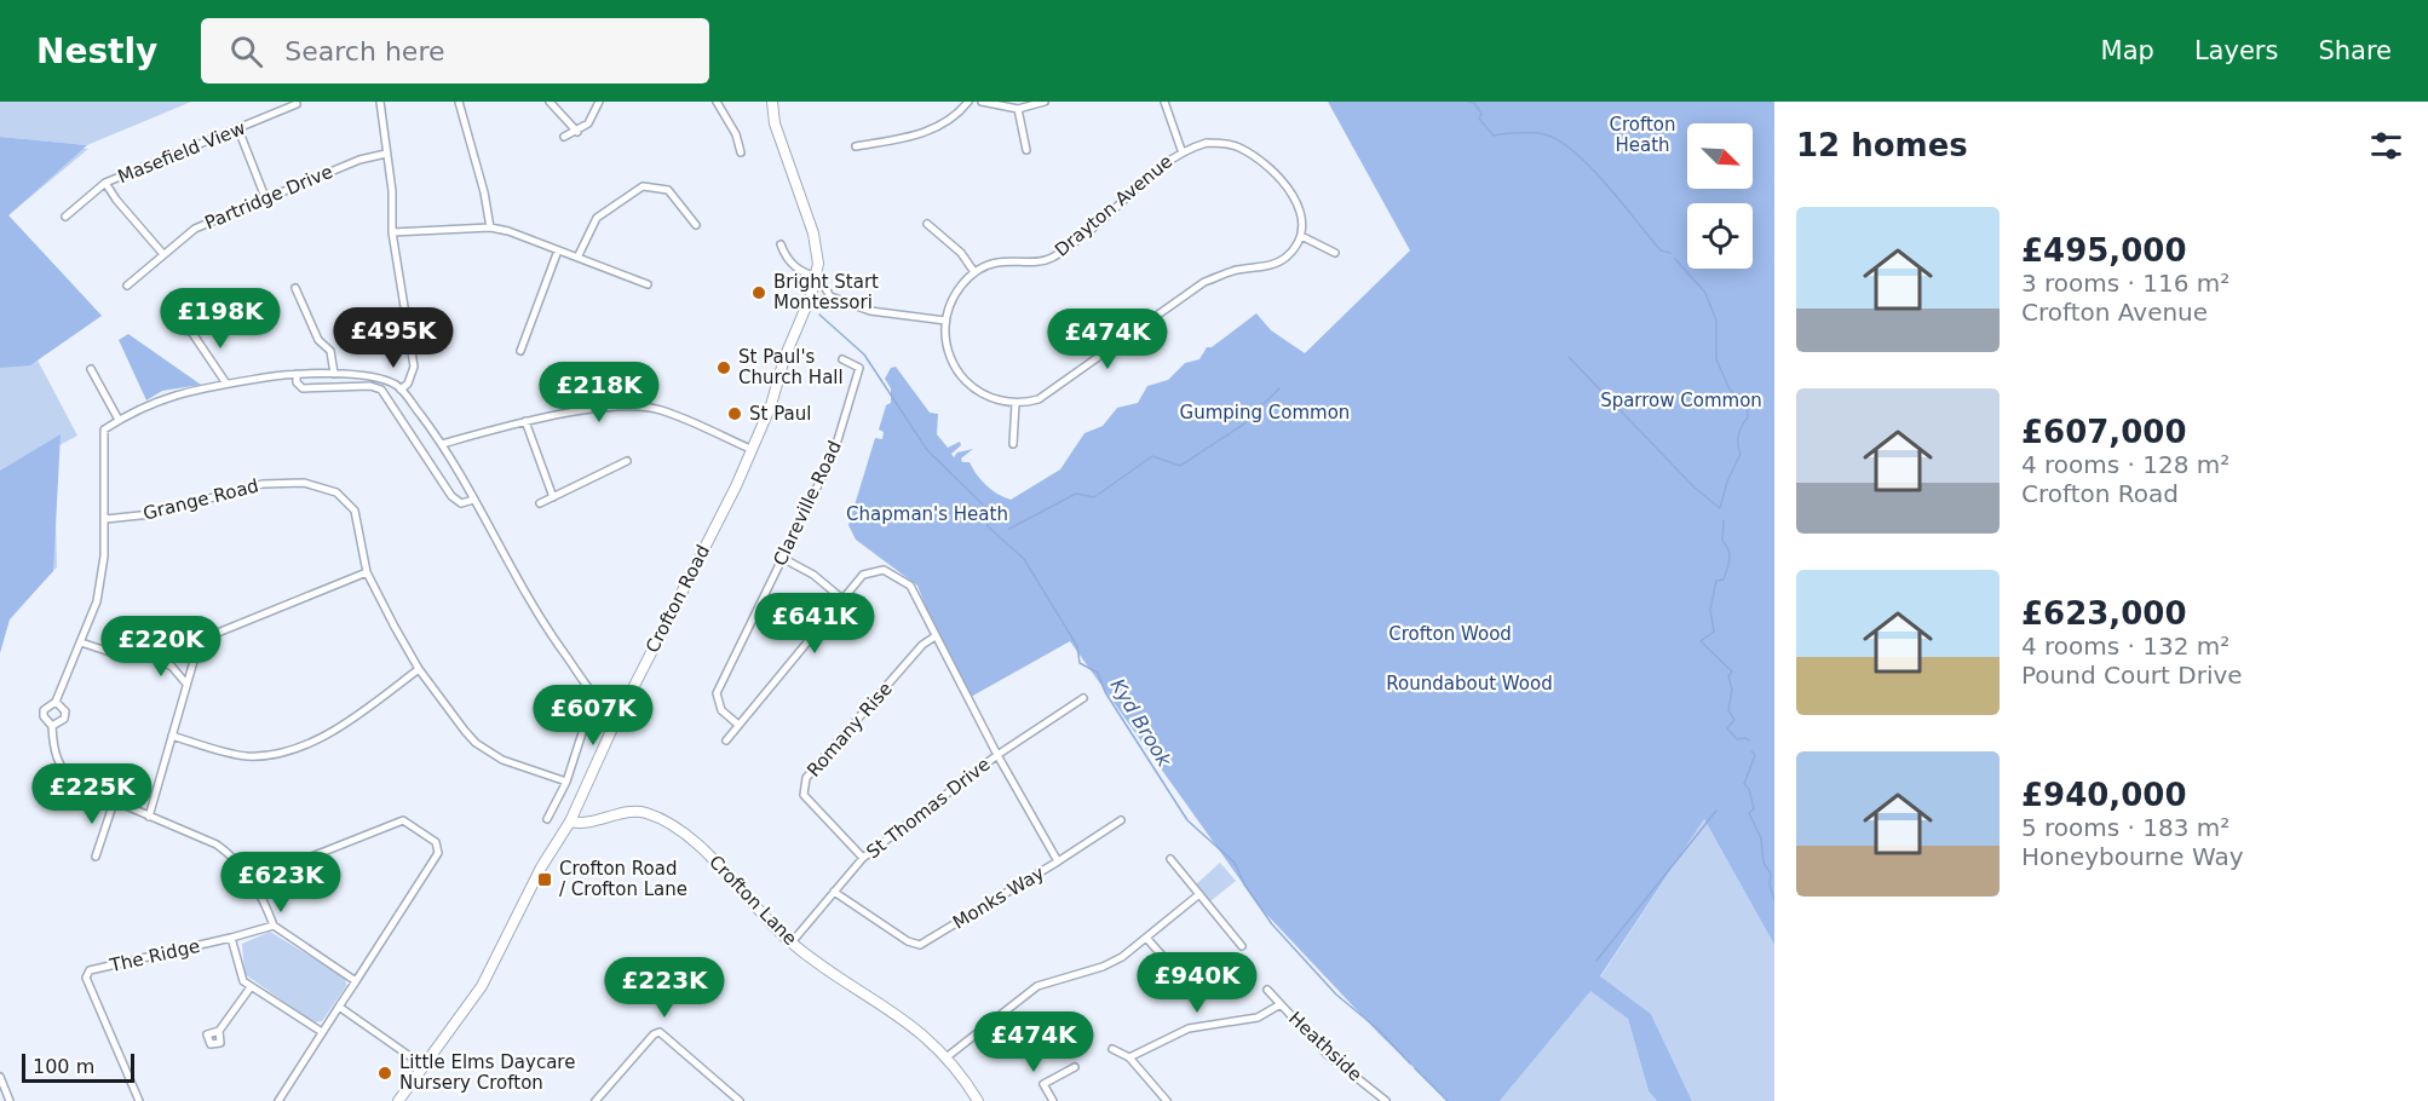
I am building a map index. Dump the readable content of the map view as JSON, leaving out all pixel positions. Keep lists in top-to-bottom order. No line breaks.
{"streets":{"main road":["Crofton Road"],"street":["Masefield View","Partridge Drive","Drayton Avenue","Grange Road","Clareville Road","Romany Rise","St Thomas Drive","Monks Way","Crofton Lane","The Ridge","Heathside"]},"crossings":[["Crofton Road","Crofton Lane"],["Romany Rise","St Thomas Drive"],["St Thomas Drive","Monks Way"],["St Thomas Drive","Crofton Lane"]],"water":["Kyd Brook"],"parks":["Crofton Heath","Sparrow Common","Gumping Common","Chapman's Heath","Crofton Wood","Roundabout Wood"],"places":{"other":["Bright Start Montessori","St Paul's Church Hall","St Paul","Little Elms Daycare Nursery Crofton"],"transit":["Crofton Road / Crofton Lane"]},"scale_bar":"100 m","north":"bottom right","page":{"header":"Nestly","search":"Search here","nav":["Map","Layers","Share"],"heading":"12 homes","list":[{"name":"£495,000","note":"3 rooms · 116 m² · Crofton Avenue"},{"name":"£607,000","note":"4 rooms · 128 m² · Crofton Road"},{"name":"£623,000","note":"4 rooms · 132 m² · Pound Court Drive"},{"name":"£940,000","note":"5 rooms · 183 m² · Honeybourne Way"}],"price":["£198K","£495K","£474K","£218K","£641K","£220K","£607K","£225K","£623K","£940K","£223K","£474K"],"scale":"100 m"}}
